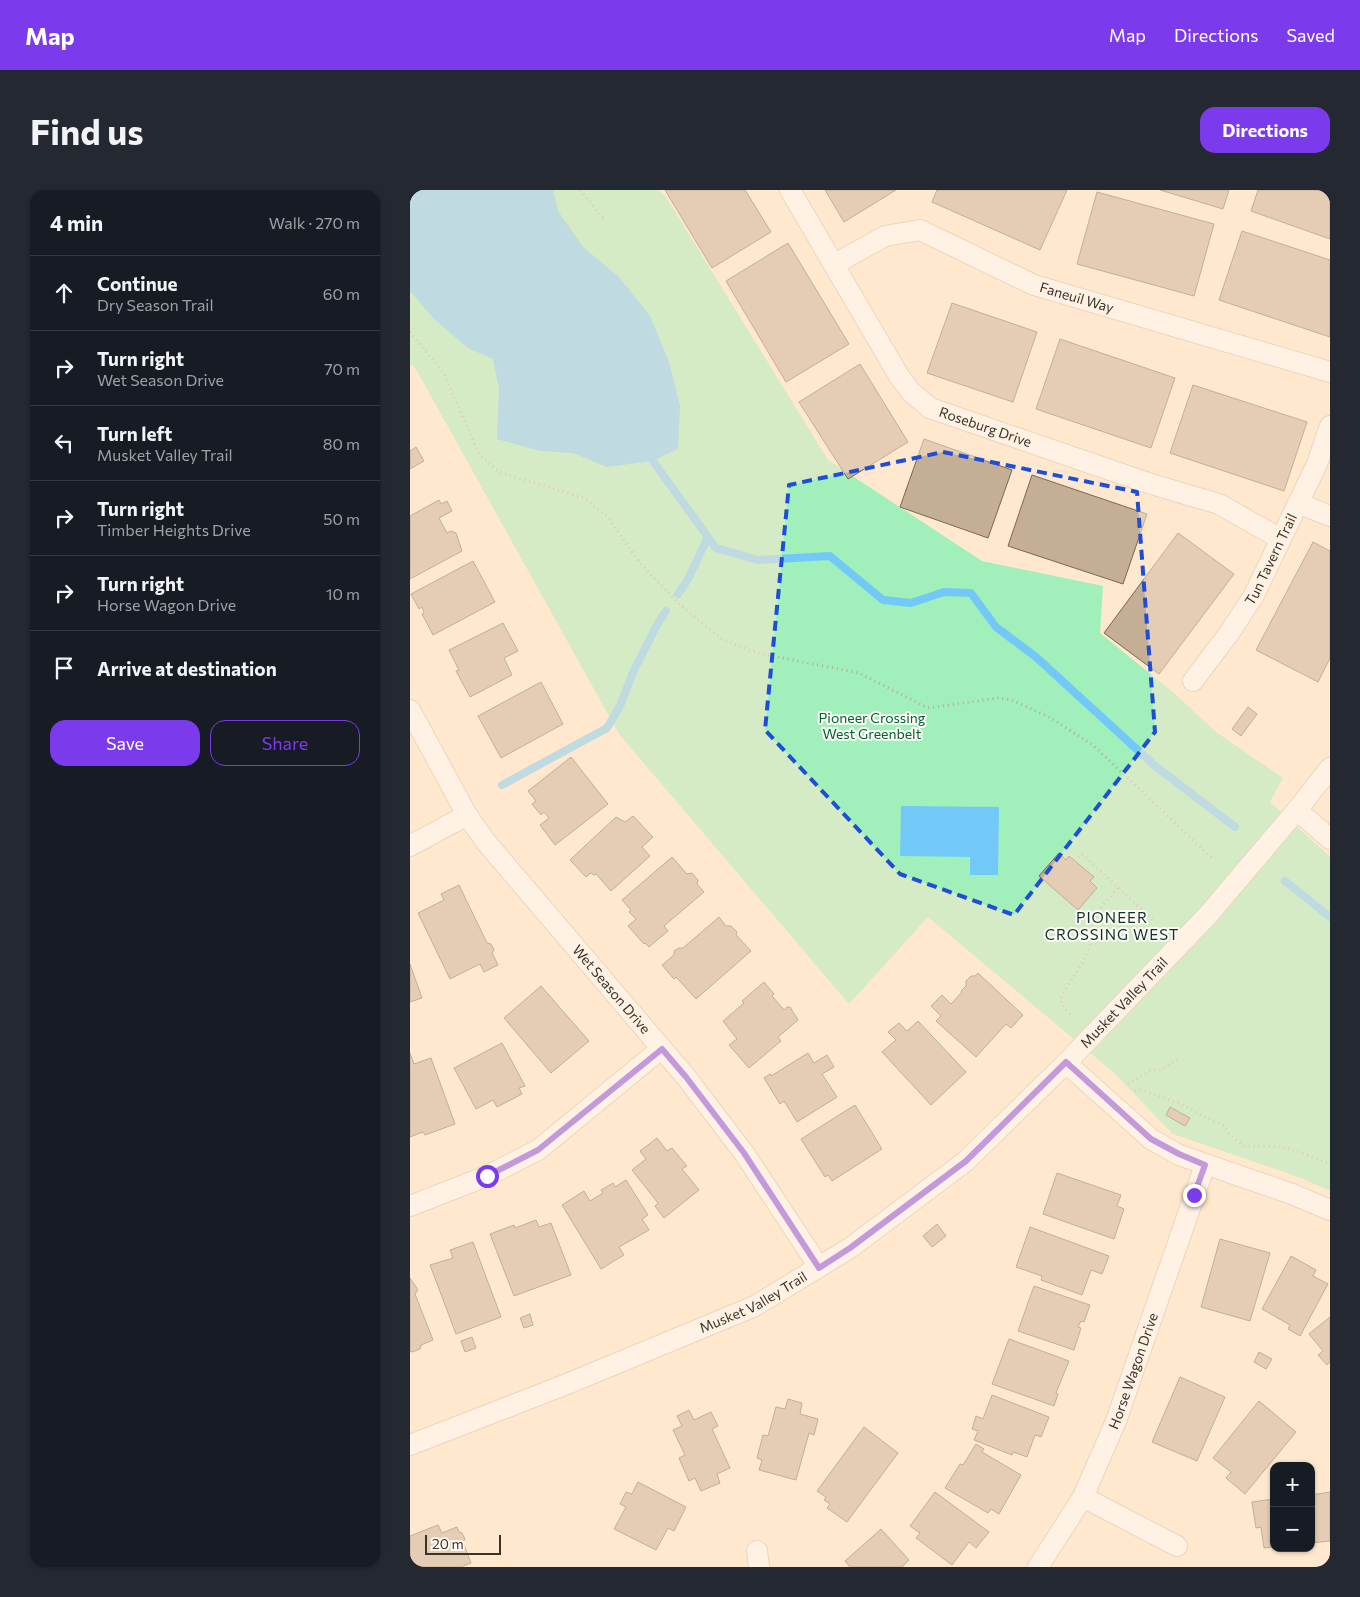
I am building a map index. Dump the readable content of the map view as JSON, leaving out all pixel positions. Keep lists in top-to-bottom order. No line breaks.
{"streets":{"street":["Faneuil Way","Roseburg Drive","Tun Tavern Trail","Wet Season Drive","Musket Valley Trail","Horse Wagon Drive"]},"crossings":[["Faneuil Way","Roseburg Drive"],["Roseburg Drive","Tun Tavern Trail"],["Wet Season Drive","Musket Valley Trail"]],"districts":["PIONEER CROSSING WEST"],"parks":["Pioneer Crossing West Greenbelt"],"scale_bar":"20 m","page":{"header":"Map","nav":["Map","Directions","Saved"],"buttons":["Directions",["Save","Share"]],"title":"Find us","heading":["4 min","Walk · 270 m"],"list":[["Continue","Dry Season Trail","60 m"],["Turn right","Wet Season Drive","70 m"],["Turn left","Musket Valley Trail","80 m"],["Turn right","Timber Heights Drive","50 m"],["Turn right","Horse Wagon Drive","10 m"],"Arrive at destination"],"map_buttons":["+","−"],"scale":"20 m"}}
